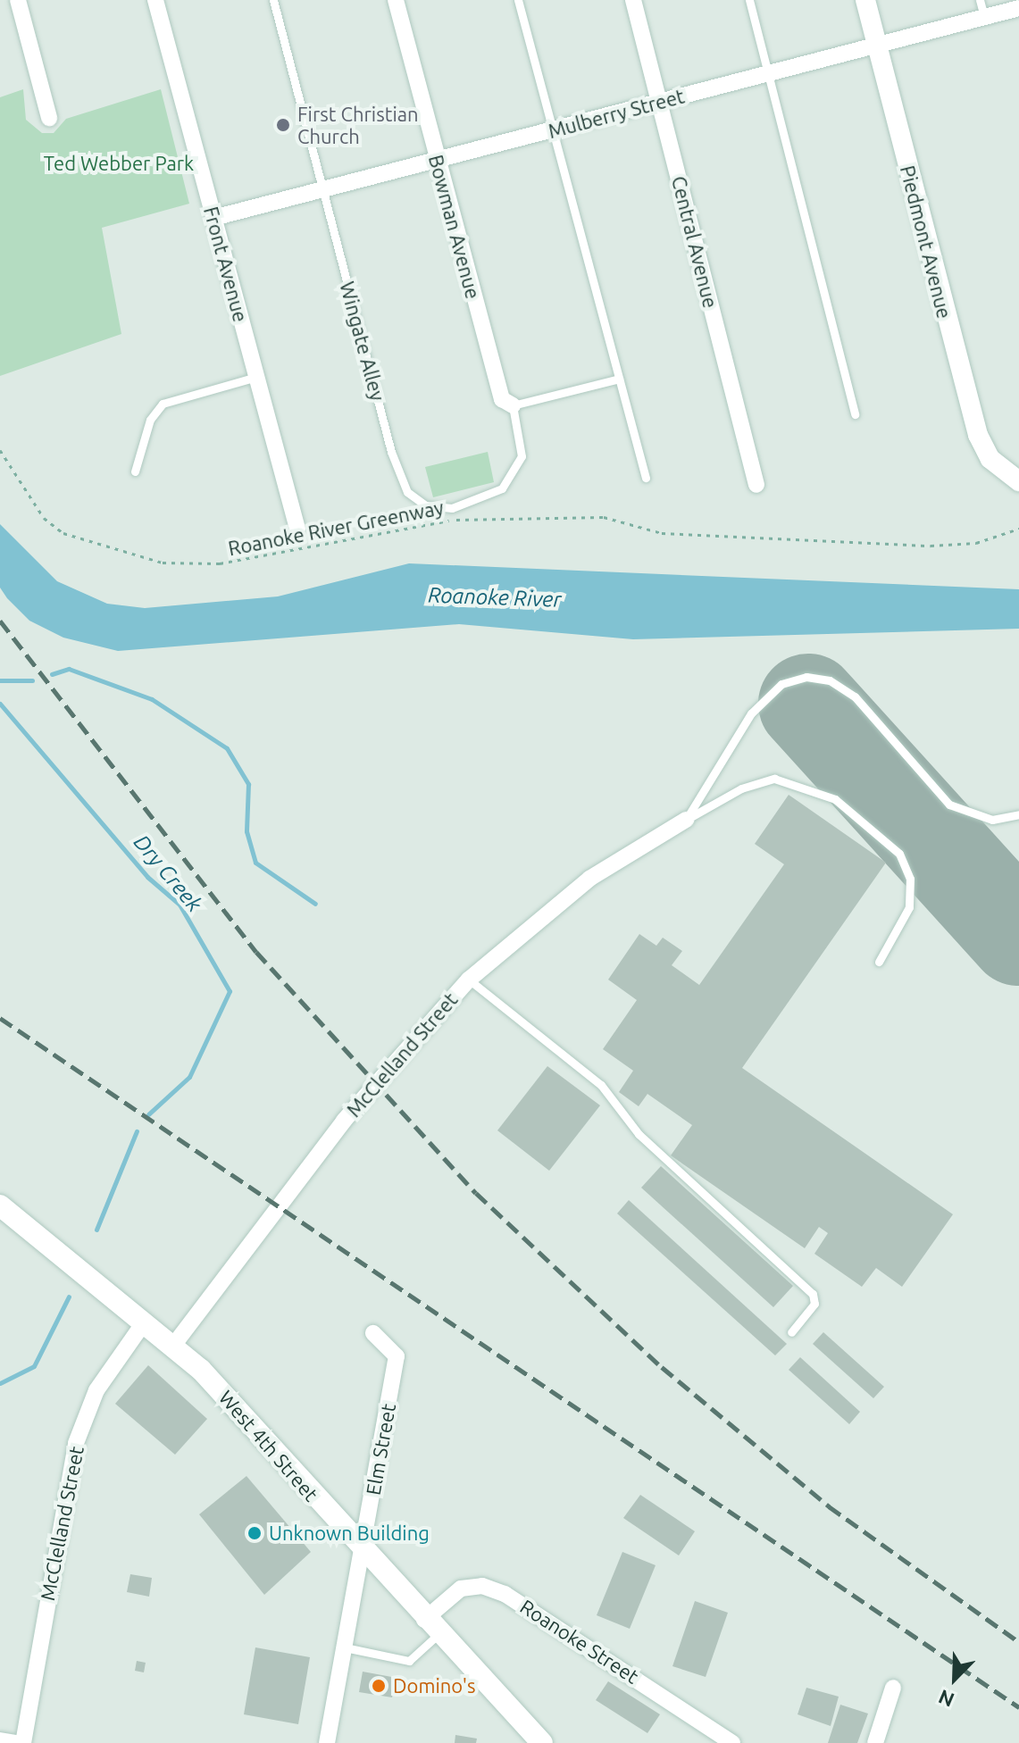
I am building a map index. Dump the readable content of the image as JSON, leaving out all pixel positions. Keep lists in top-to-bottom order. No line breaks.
{"streets":{"main road":["West 4th Street"],"street":["Mulberry Street","Bowman Avenue","Central Avenue","Piedmont Avenue","Front Avenue","McClelland Street","Elm Street","Roanoke Street"],"lane":["Wingate Alley"],"path":["Roanoke River Greenway"]},"crossings":[["Mulberry Street","Bowman Avenue"],["Mulberry Street","Central Avenue"],["Mulberry Street","Piedmont Avenue"],["Mulberry Street","Front Avenue"],["Mulberry Street","Wingate Alley"],["Bowman Avenue","Wingate Alley"],["McClelland Street","West 4th Street"],["West 4th Street","Elm Street"],["West 4th Street","Roanoke Street"]],"water":["Roanoke River","Dry Creek"],"parks":["Ted Webber Park"],"places":["First Christian Church","Unknown Building","Domino's"],"north":"bottom left"}
